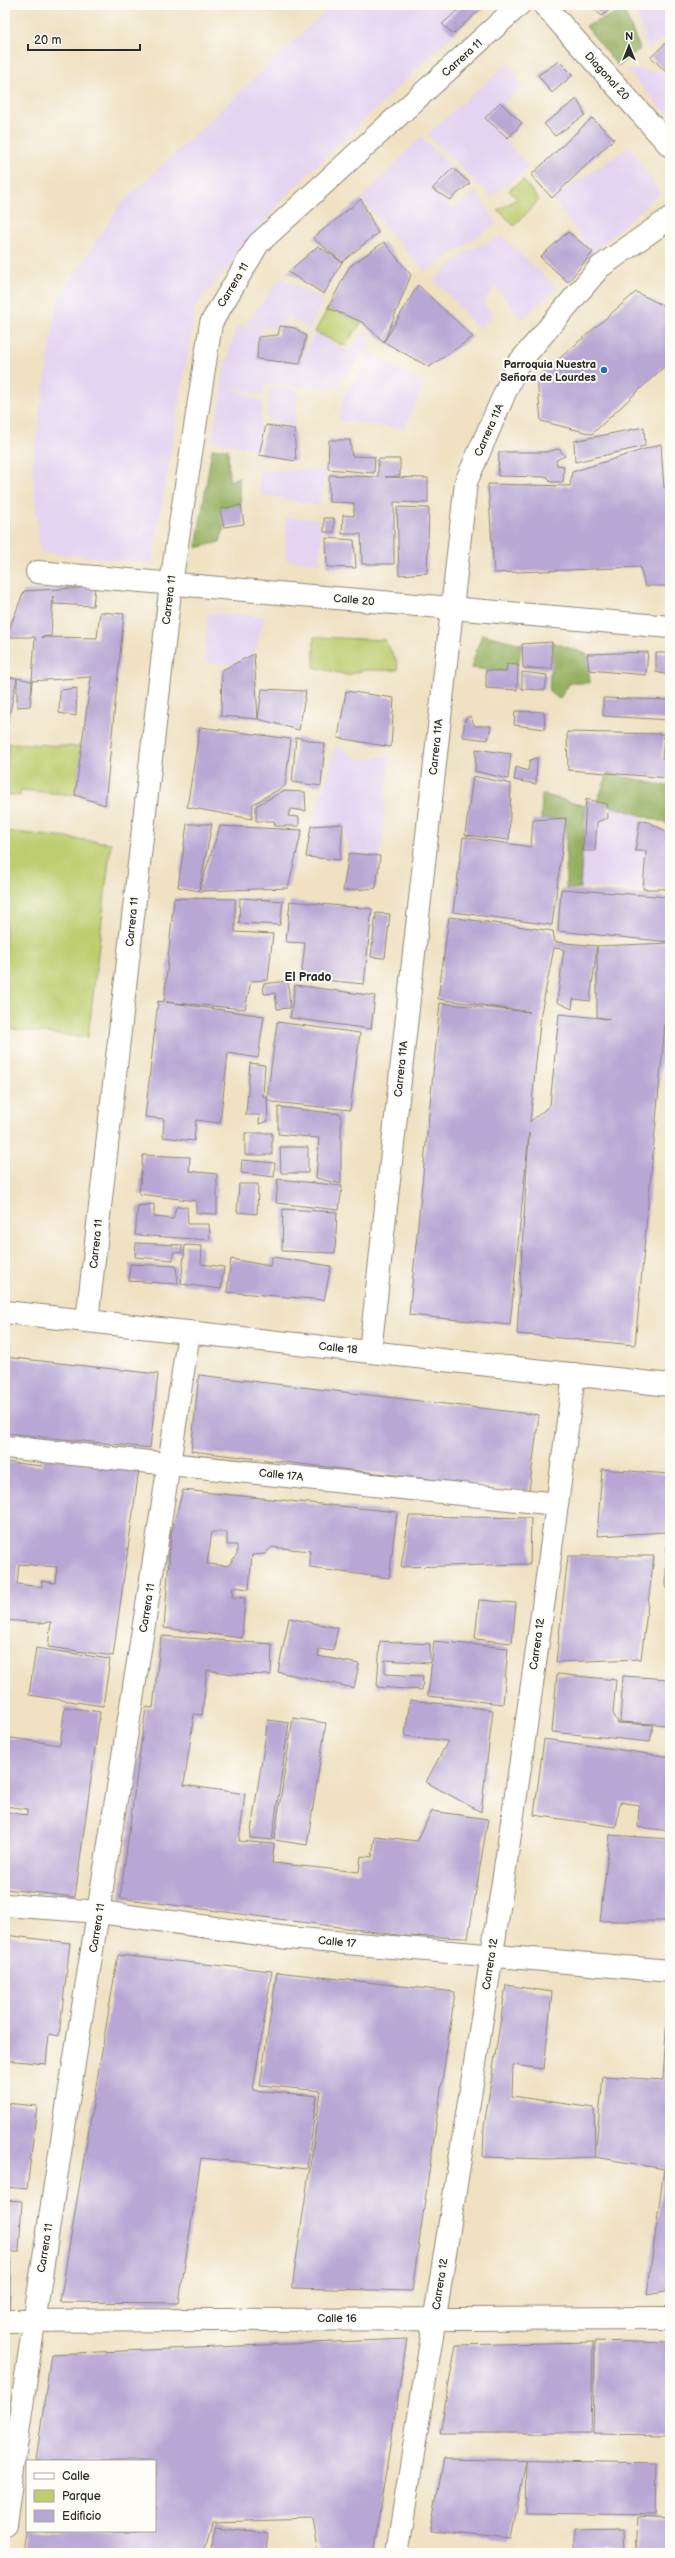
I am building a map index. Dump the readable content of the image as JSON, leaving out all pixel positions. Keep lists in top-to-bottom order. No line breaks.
{"streets":{"street":["Carrera 11","Diagonal 20","Carrera 11A","Calle 20","Calle 18","Calle 17A","Carrera 12","Calle 17","Calle 16"]},"crossings":[["Carrera 11","Calle 20"],["Carrera 11","Calle 18"],["Carrera 11","Calle 17A"],["Carrera 11","Calle 17"],["Carrera 11","Calle 16"],["Carrera 11A","Calle 20"],["Carrera 11A","Calle 18"],["Calle 18","Carrera 12"],["Calle 17A","Carrera 12"],["Carrera 12","Calle 17"],["Carrera 12","Calle 16"]],"districts":["El Prado"],"places":["Parroquia Nuestra Señora de Lourdes"],"legend":["Calle","Parque","Edificio"],"scale_bar":"20 m","north":"top"}
